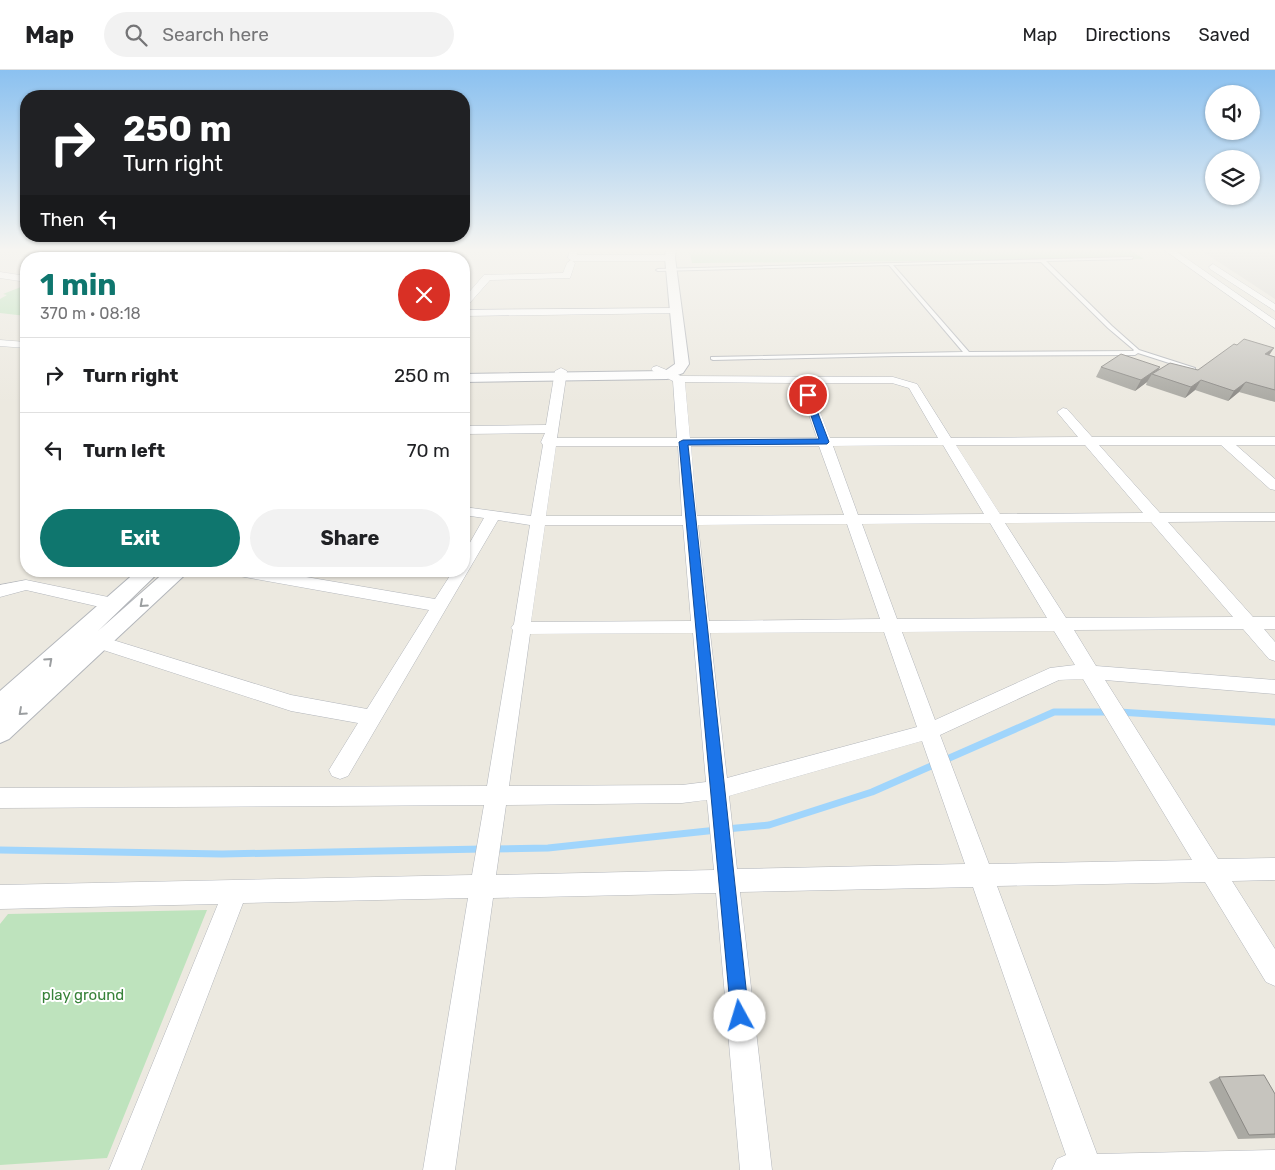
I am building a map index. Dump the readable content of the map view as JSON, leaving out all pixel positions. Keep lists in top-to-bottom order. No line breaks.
{"parks":["play ground"],"page":{"header":"Map","search":"Search here","nav":["Map","Directions","Saved"],"turn":["250 m","Turn right"],"then":"Then","heading":["1 min","370 m · 08:18"],"list":[{"name":"Turn right","value":"250 m"},{"name":"Turn left","value":"70 m"}],"buttons":["Exit","Share"]}}
